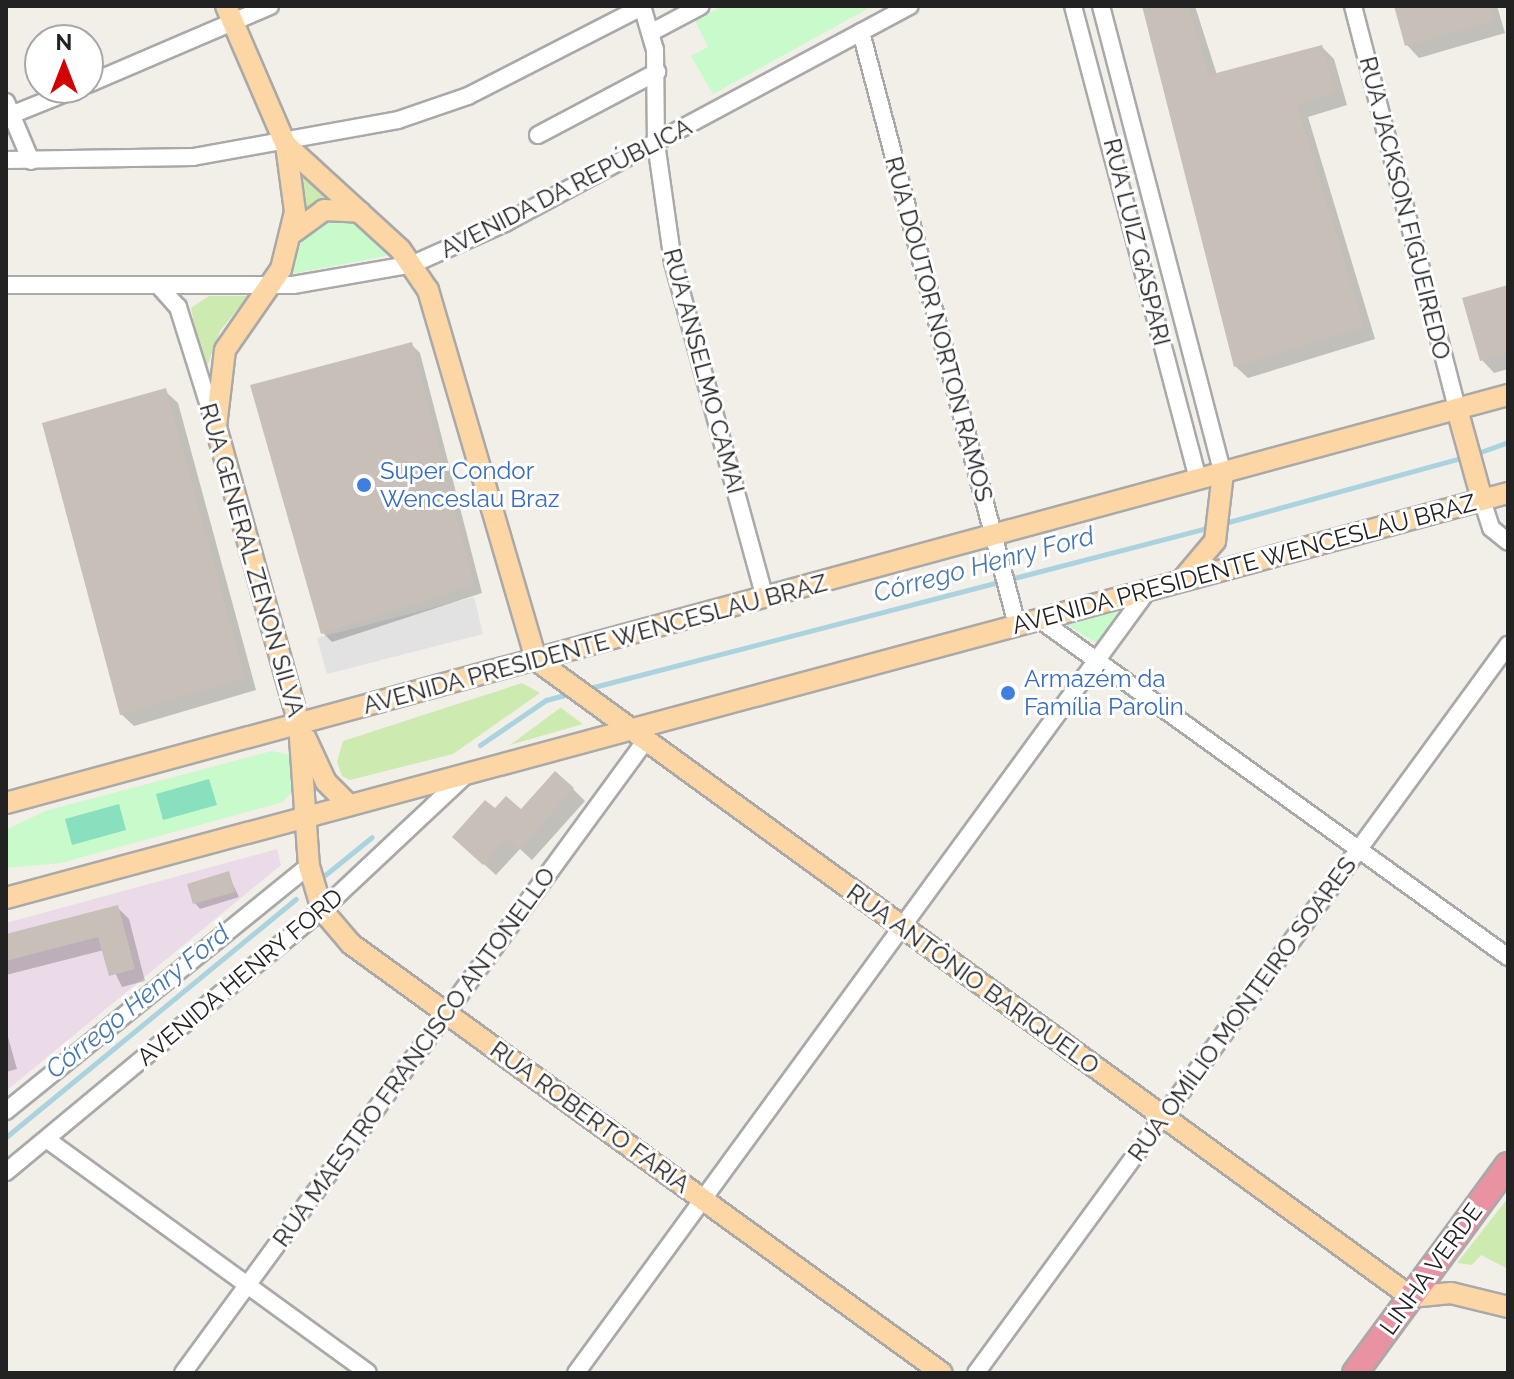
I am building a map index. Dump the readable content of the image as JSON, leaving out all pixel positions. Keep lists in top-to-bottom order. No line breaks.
{"streets":{"highway":["LINHA VERDE"],"main road":["RUA GENERAL ZENON SILVA","AVENIDA PRESIDENTE WENCESLAU BRAZ","RUA ANTÔNIO BARIQUELO","RUA ROBERTO FARIA"],"street":["AVENIDA DA REPÚBLICA","RUA JACKSON FIGUEIREDO","RUA LUIZ GASPARI","RUA DOUTOR NORTON RAMOS","RUA ANSELMO CAMAI","AVENIDA HENRY FORD","RUA OMÍLIO MONTEIRO SOARES","RUA MAESTRO FRANCISCO ANTONELLO"]},"crossings":[["AVENIDA DA REPÚBLICA","RUA DOUTOR NORTON RAMOS"],["AVENIDA DA REPÚBLICA","RUA ANSELMO CAMAI"],["AVENIDA DA REPÚBLICA","RUA GENERAL ZENON SILVA"],["RUA JACKSON FIGUEIREDO","AVENIDA PRESIDENTE WENCESLAU BRAZ"],["RUA LUIZ GASPARI","AVENIDA PRESIDENTE WENCESLAU BRAZ"],["RUA DOUTOR NORTON RAMOS","AVENIDA PRESIDENTE WENCESLAU BRAZ"],["RUA ANSELMO CAMAI","AVENIDA PRESIDENTE WENCESLAU BRAZ"],["RUA GENERAL ZENON SILVA","AVENIDA PRESIDENTE WENCESLAU BRAZ"],["RUA GENERAL ZENON SILVA","RUA ROBERTO FARIA"],["AVENIDA PRESIDENTE WENCESLAU BRAZ","AVENIDA HENRY FORD"],["AVENIDA PRESIDENTE WENCESLAU BRAZ","RUA ANTÔNIO BARIQUELO"],["AVENIDA PRESIDENTE WENCESLAU BRAZ","RUA MAESTRO FRANCISCO ANTONELLO"],["AVENIDA PRESIDENTE WENCESLAU BRAZ","RUA ROBERTO FARIA"],["AVENIDA HENRY FORD","RUA ROBERTO FARIA"],["RUA ANTÔNIO BARIQUELO","RUA OMÍLIO MONTEIRO SOARES"],["RUA ANTÔNIO BARIQUELO","RUA MAESTRO FRANCISCO ANTONELLO"],["RUA ANTÔNIO BARIQUELO","LINHA VERDE"],["RUA MAESTRO FRANCISCO ANTONELLO","RUA ROBERTO FARIA"]],"water":["Córrego Henry Ford"],"places":["Super Condor Wenceslau Braz","Armazém da Família Parolin"],"north":"top"}
